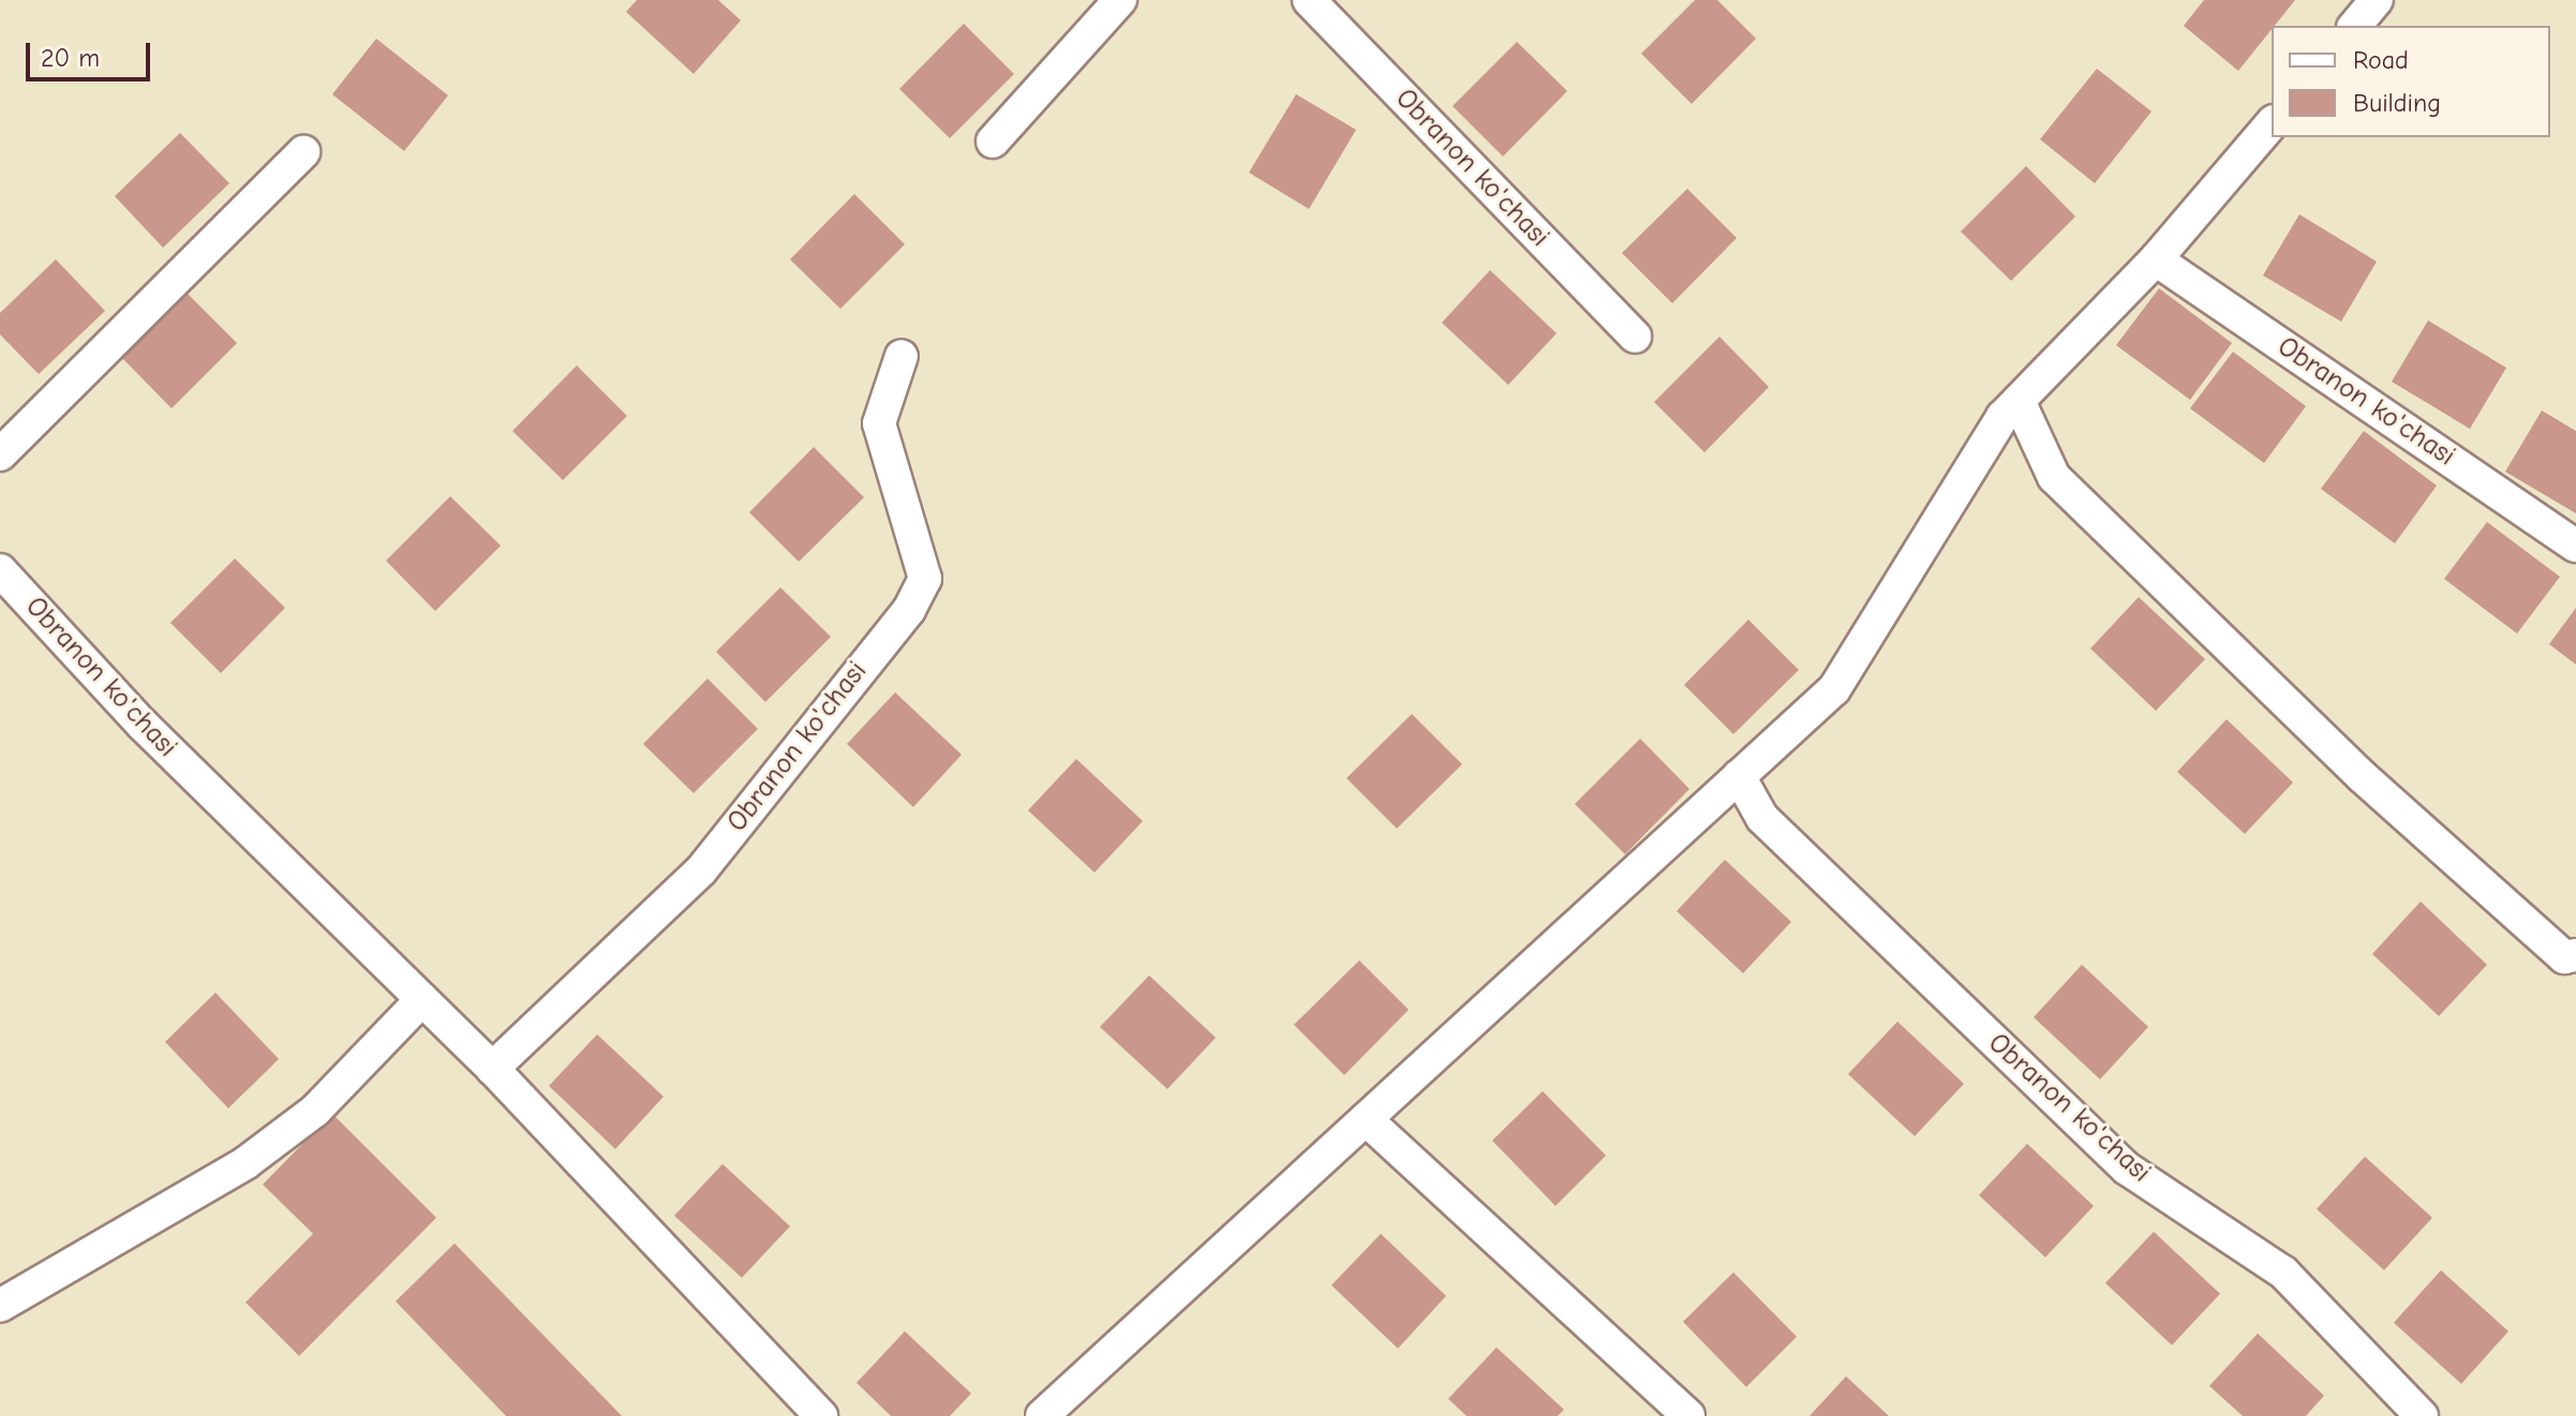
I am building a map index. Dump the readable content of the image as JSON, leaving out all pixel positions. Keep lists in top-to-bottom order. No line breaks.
{"streets":{"street":["Obranon ko'chasi"]},"legend":["Road","Building"],"scale_bar":"20 m"}
